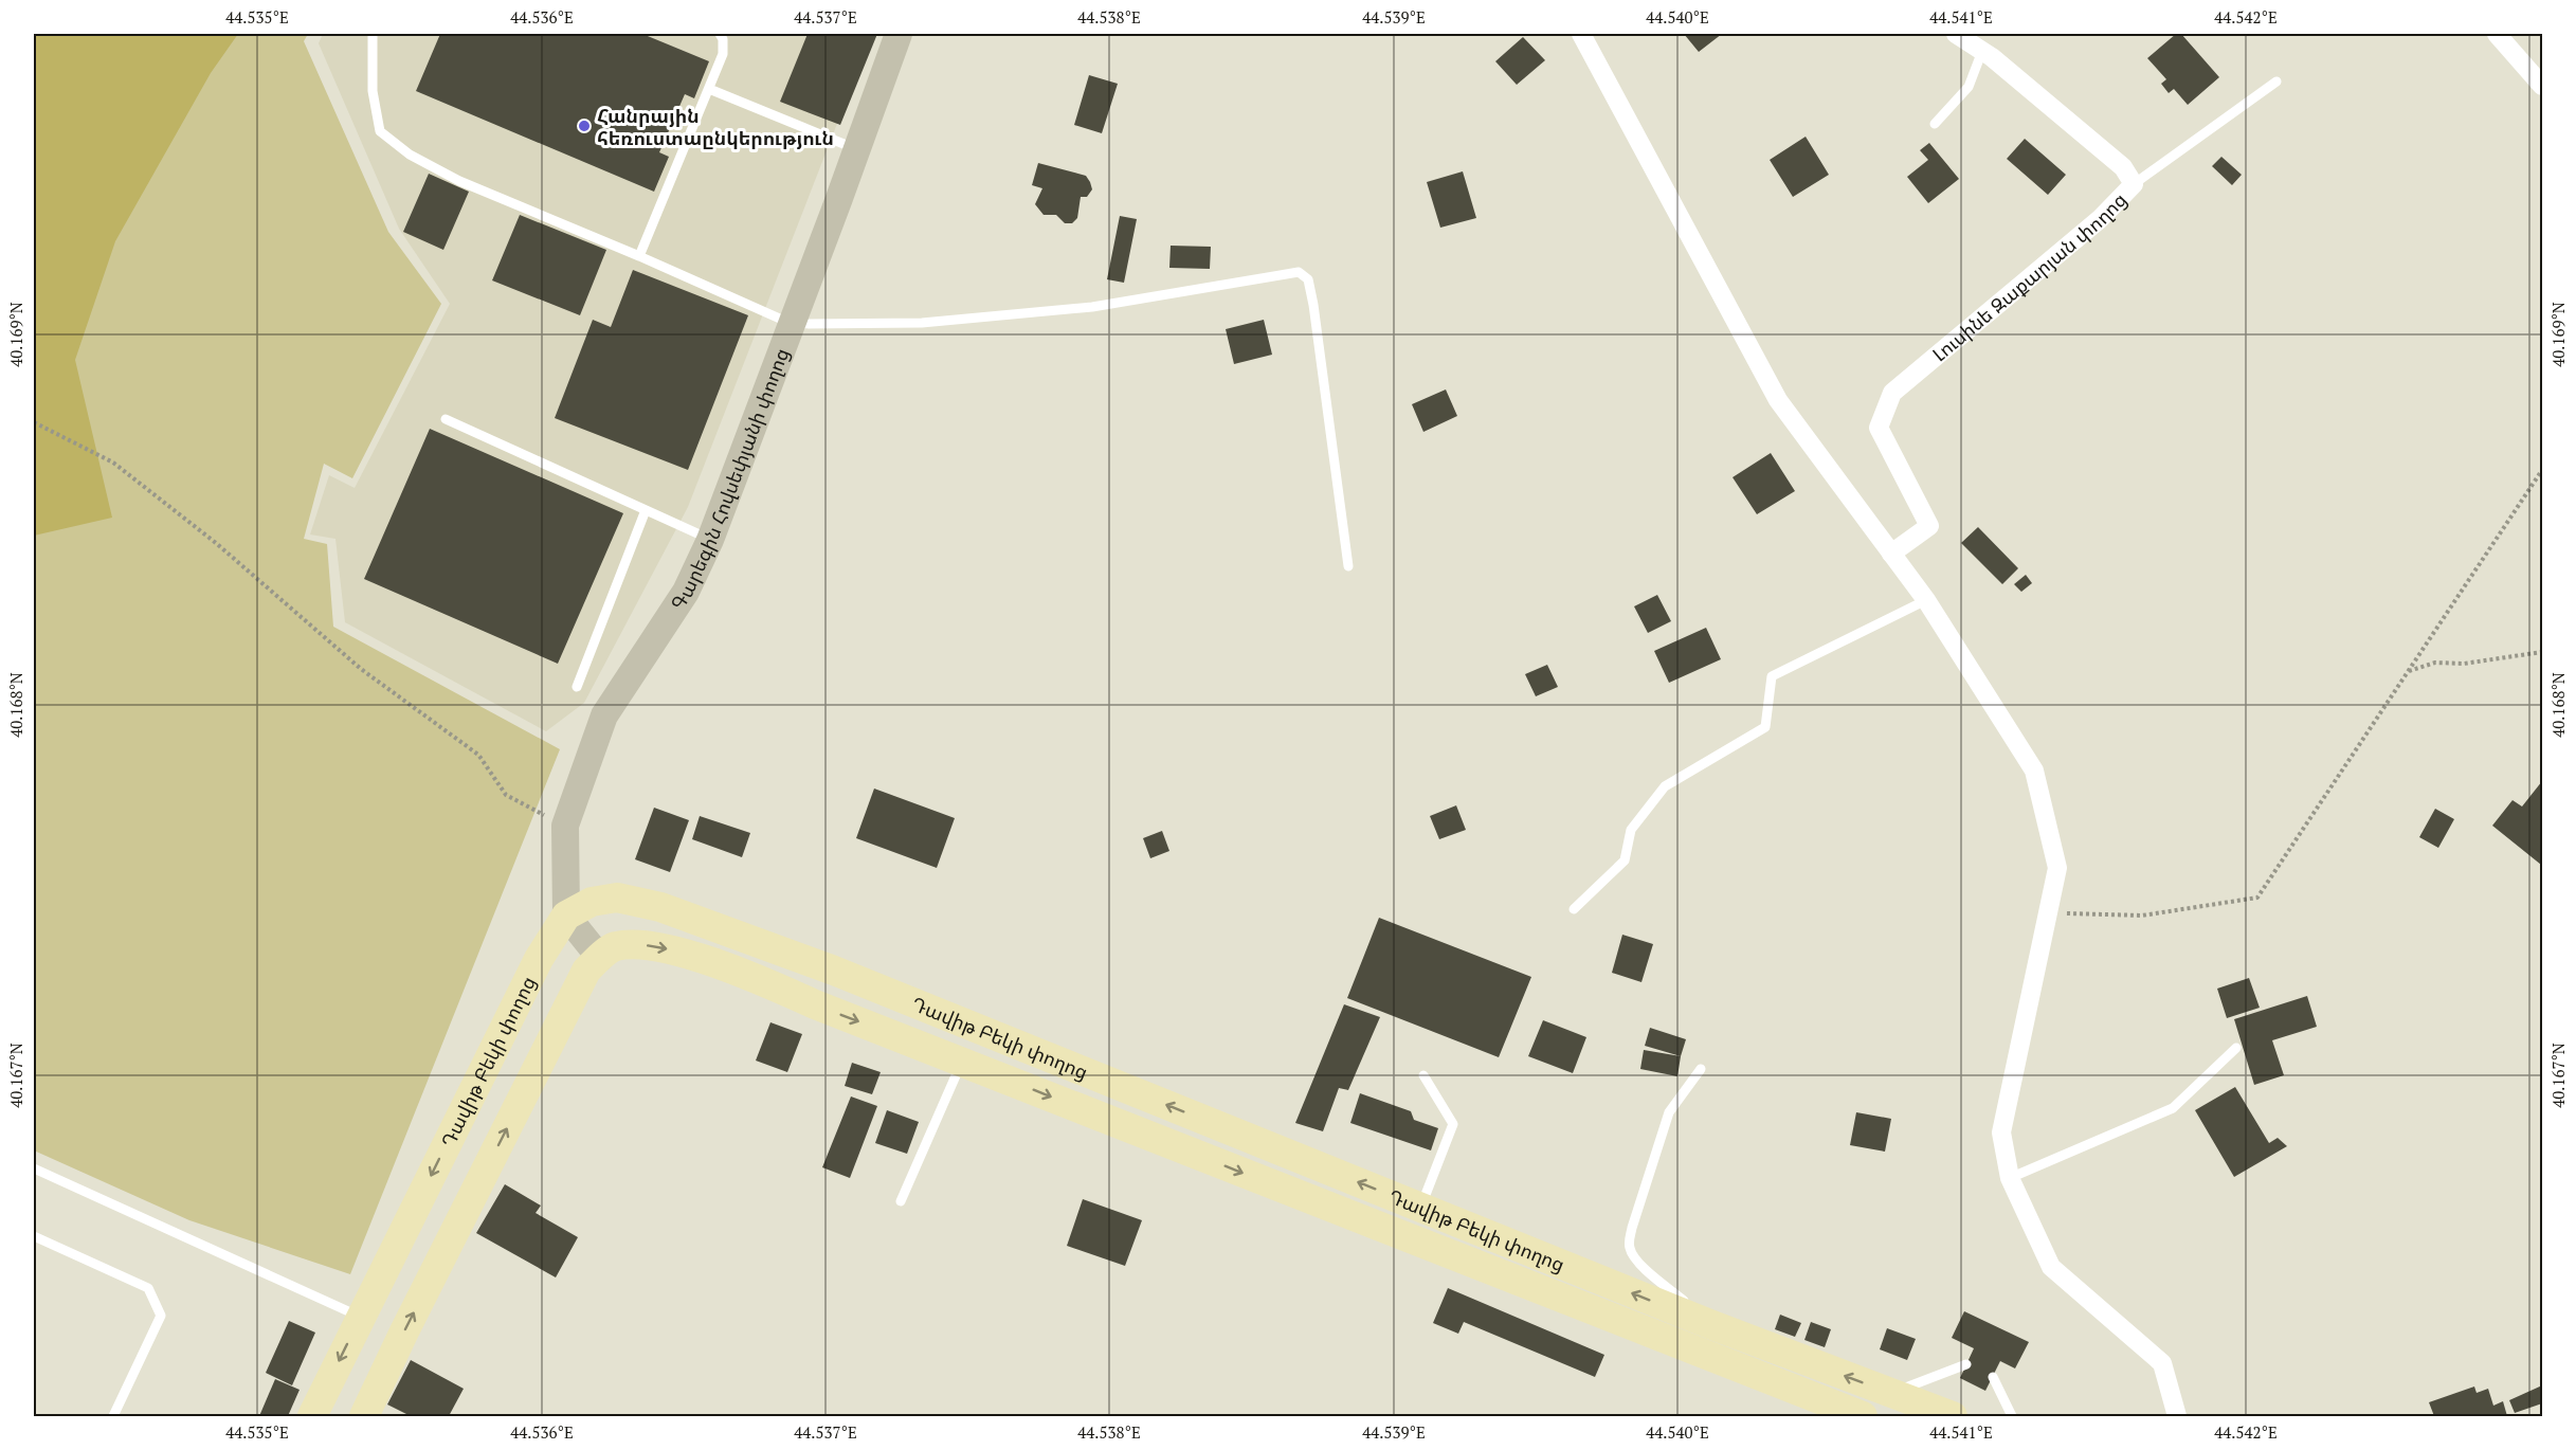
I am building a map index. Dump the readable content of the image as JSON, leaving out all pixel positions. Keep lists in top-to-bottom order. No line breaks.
{"streets":{"main road":["Գարեգին Հովսեփյանի փողոց","Դավիթ Բեկի փողոց"],"street":["Լուսինե Զաքարյան փողոց"]},"crossings":[["Գարեգին Հովսեփյանի փողոց","Դավիթ Բեկի փողոց"]],"places":["Հանրային հեռուստաընկերություն"],"coordinates":["44.535°E","44.536°E","44.537°E","44.538°E","44.539°E","44.540°E","44.541°E","44.542°E","40.169°N","40.168°N","40.167°N"]}
